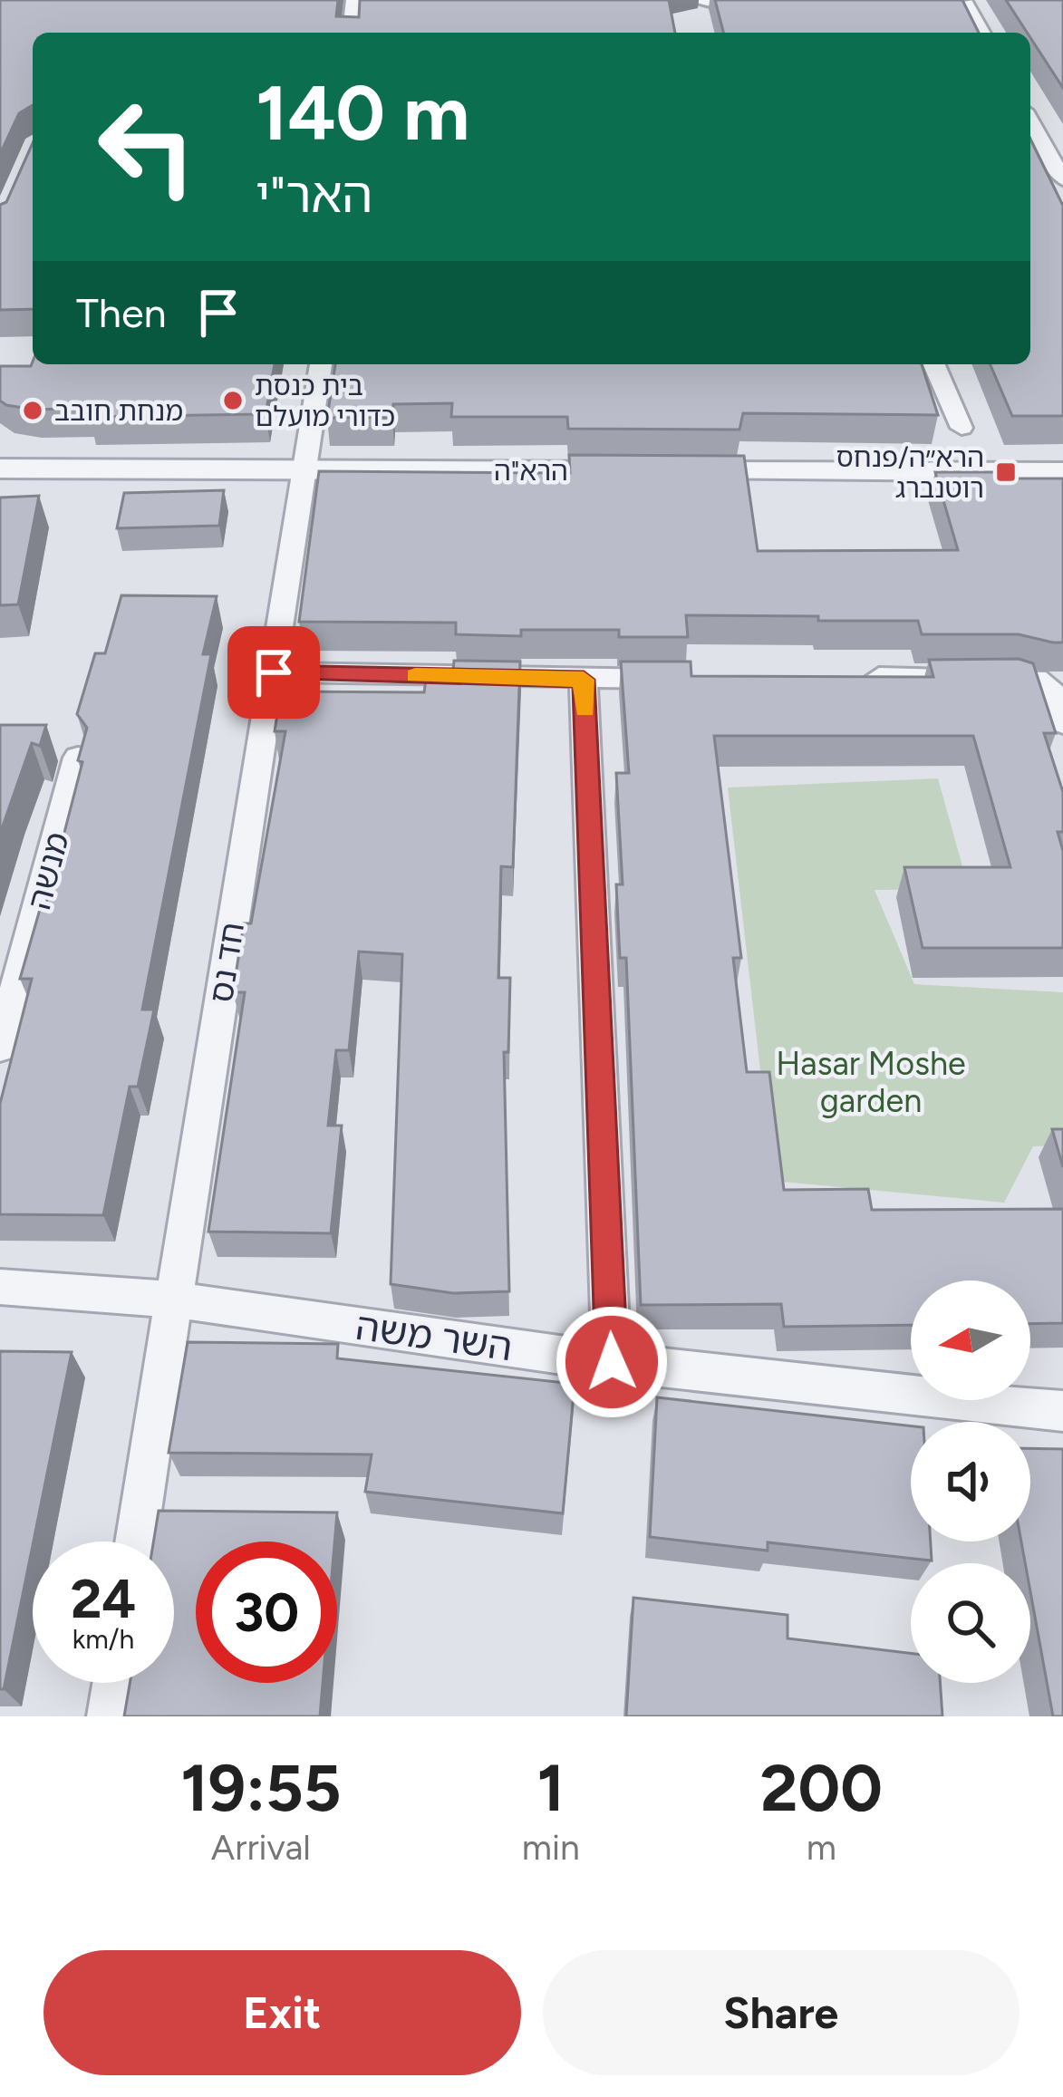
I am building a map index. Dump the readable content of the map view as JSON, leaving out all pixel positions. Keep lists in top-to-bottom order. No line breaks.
{"streets":{"street":["הרא\"ה","מנשה","חד נס","השר משה"]},"crossings":[["הרא\"ה","חד נס"],["חד נס","השר משה"]],"parks":["Hasar Moshe garden"],"places":{"other":["בית כנסת כדורי מועלם","מנחת חובב"],"transit":["הרא״ה/פנחס רוטנברג"]},"north":"left","page":{"turn":["140 m","האר\"י"],"then":"Then","speed":"24 km/h","limit":"30","eta":["19:55","Arrival","1","min","200","m"],"buttons":["Exit","Share"]}}
